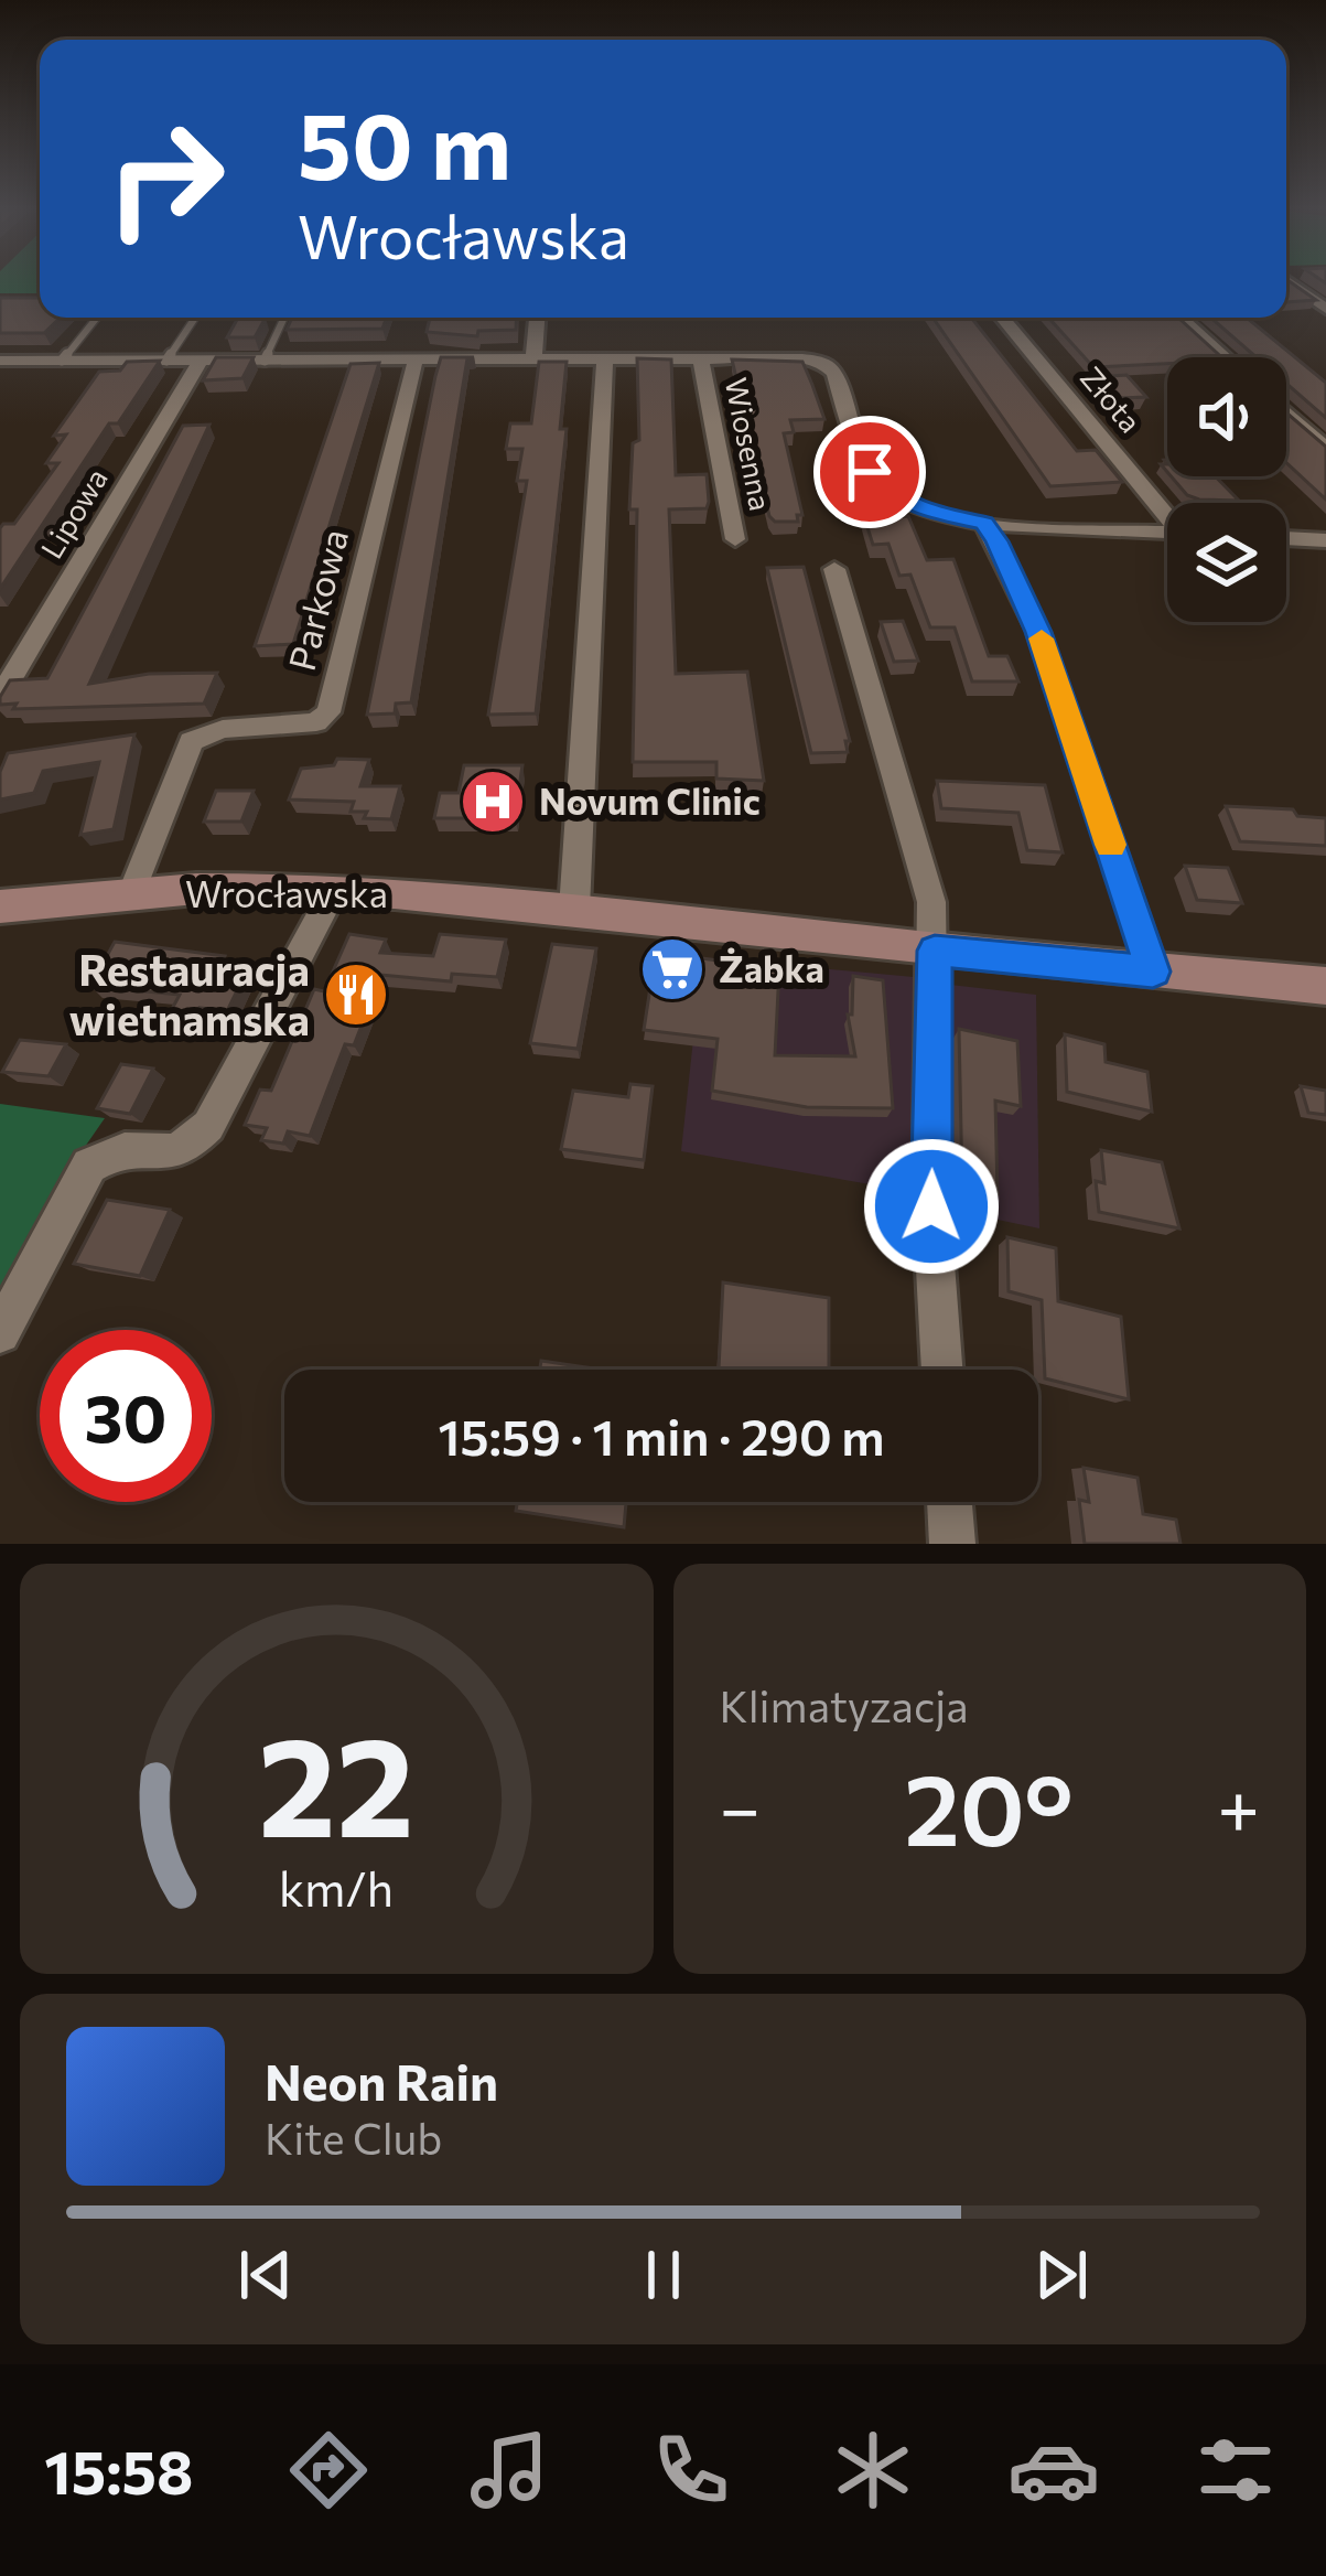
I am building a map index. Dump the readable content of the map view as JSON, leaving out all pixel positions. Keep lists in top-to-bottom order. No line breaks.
{"streets":{"street":["Złota","Wiosenna","Lipowa","Parkowa","Wrocławska"]},"crossings":[["Wiosenna","Lipowa"],["Wiosenna","Parkowa"],["Parkowa","Wrocławska"]],"places":{"hospital":["Novum Clinic"],"supermarket":["Żabka"],"restaurant":["Restauracja wietnamska"]},"page":{"turn":["50 m","Wrocławska"],"limit":"30","trip":"15:59 · 1 min · 290 m","tile":"Klimatyzacja","heat":["−","20°","+"],"song":["Neon Rain","Kite Club"],"tabs":"15:58","gauge":["22","km/h"]}}
